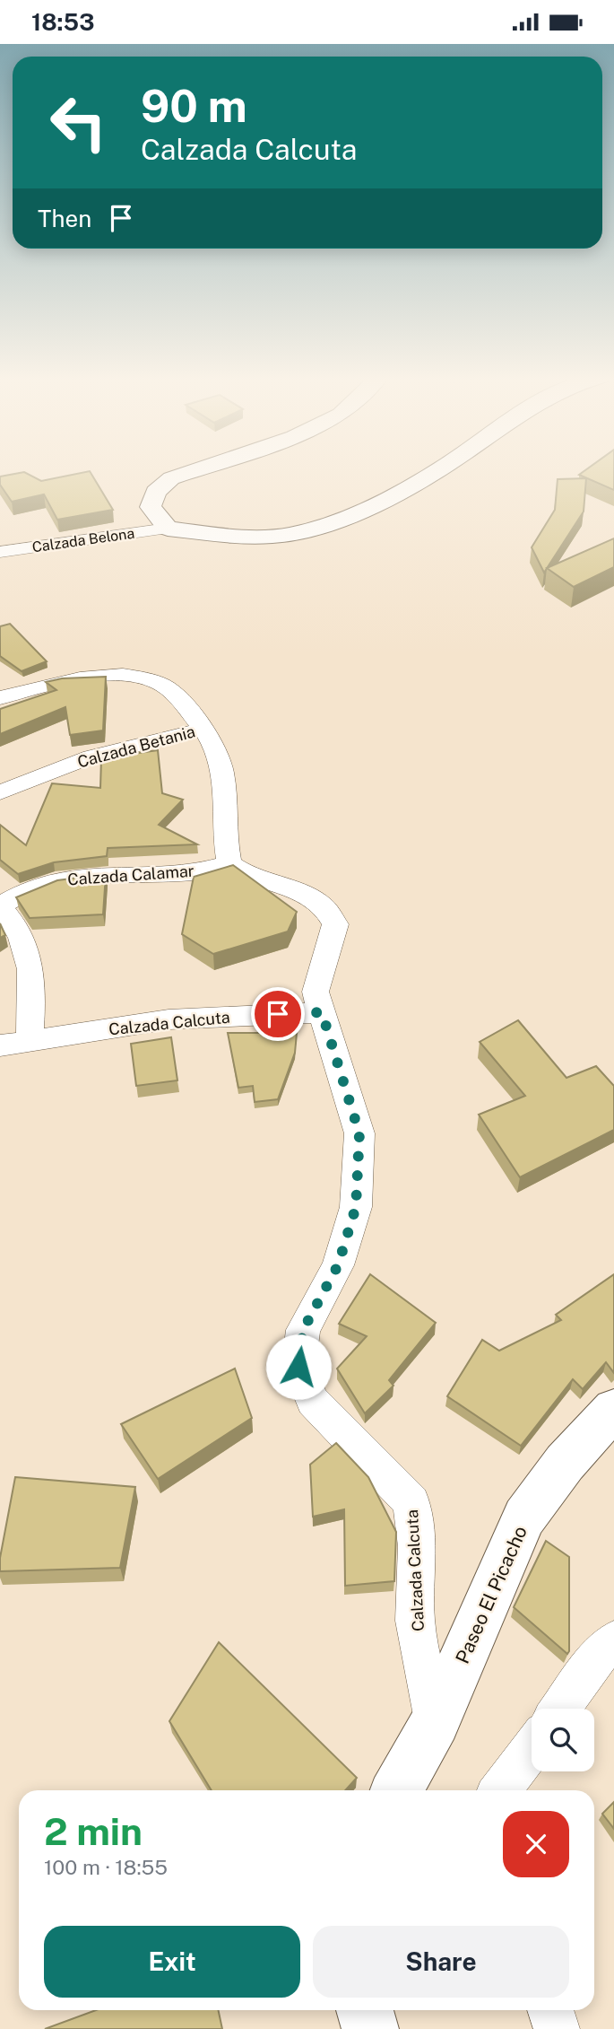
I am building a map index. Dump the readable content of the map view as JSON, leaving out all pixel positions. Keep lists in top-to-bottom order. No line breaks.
{"streets":{"street":["Calzada Belona","Calzada Betania","Calzada Calamar","Calzada Calcuta","Paseo El Picacho"]},"crossings":[["Calzada Calcuta","Paseo El Picacho"]],"page":{"status":"18:53","turn":["90 m","Calzada Calcuta"],"then":"Then","heading":["2 min","100 m · 18:55"],"buttons":["Exit","Share"]}}
